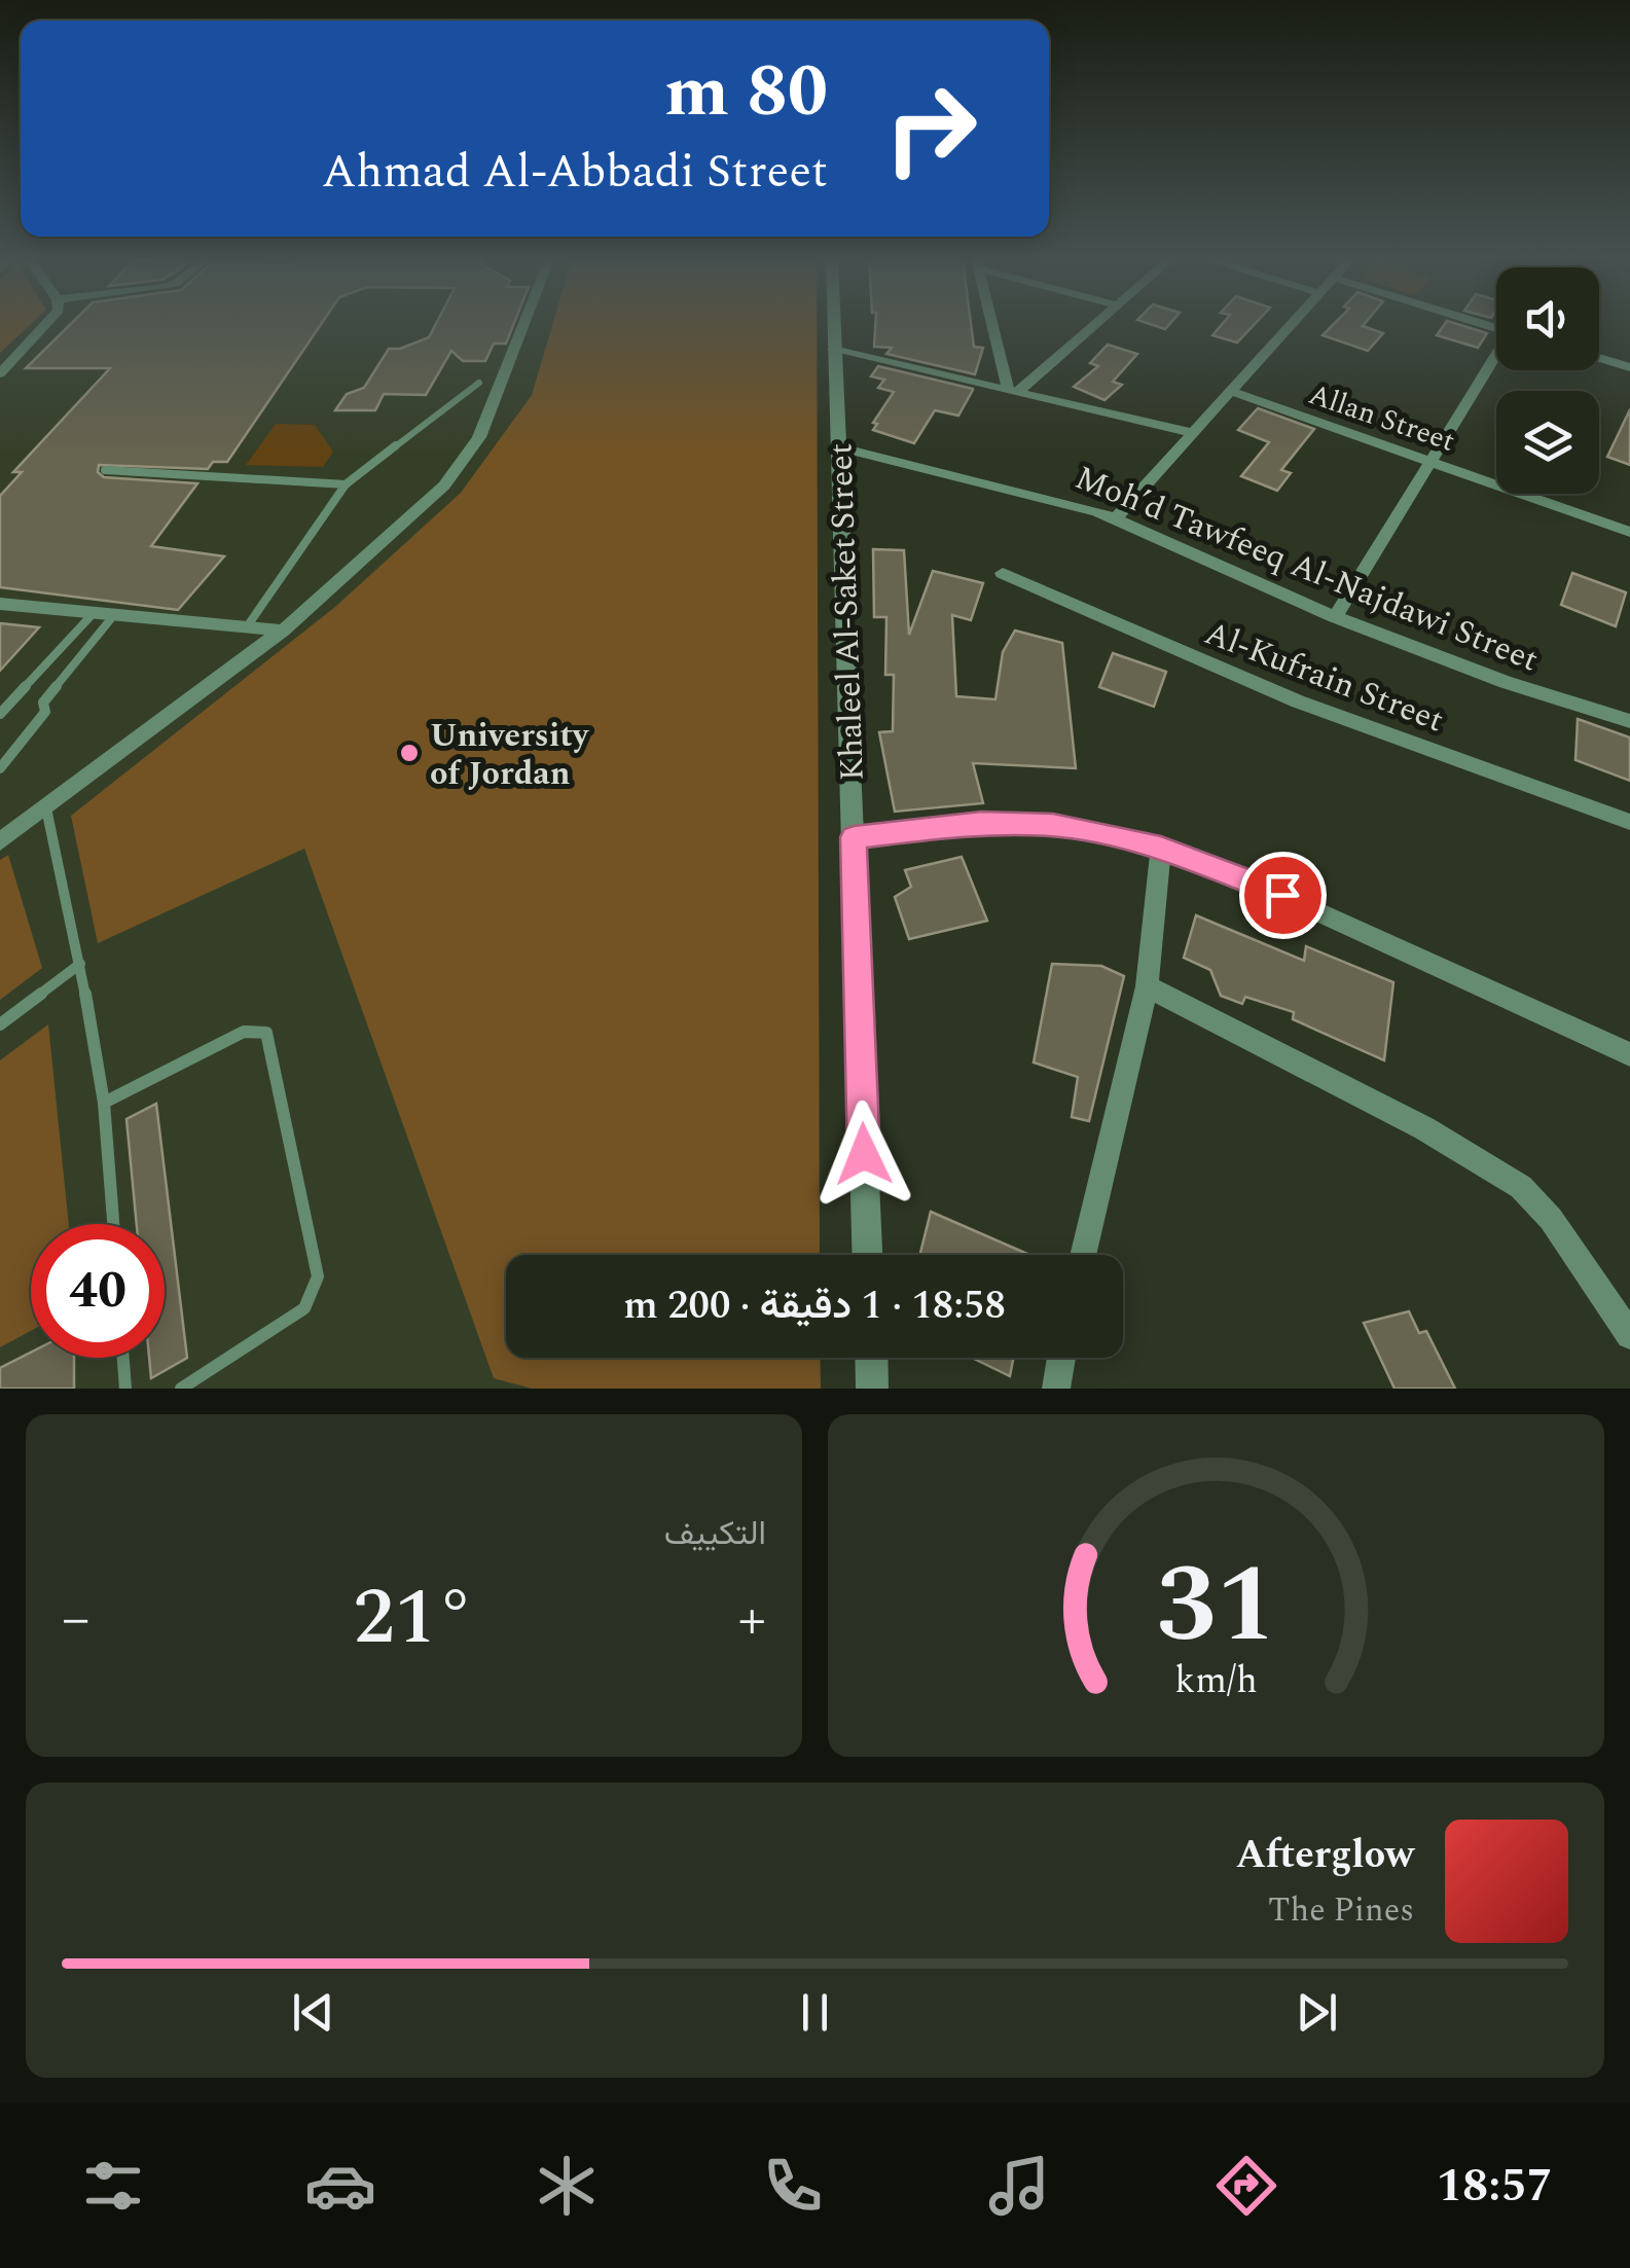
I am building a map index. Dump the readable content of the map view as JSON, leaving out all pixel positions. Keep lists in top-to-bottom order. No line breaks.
{"streets":{"street":["Allan Street","Moh’d Tawfeeq Al-Najdawi Street","Khaleel Al-Saket Street","Al-Kufrain Street"]},"crossings":[["Moh’d Tawfeeq Al-Najdawi Street","Khaleel Al-Saket Street"]],"places":["University of Jordan"],"page":{"turn":["80 m","Ahmad Al-Abbadi Street"],"limit":"40","trip":"18:58 · 1 دقيقة · 200 m","tile":"التكييف","heat":["−","21°","+"],"song":["Afterglow","The Pines"],"tabs":"18:57","gauge":["31","km/h"]}}
